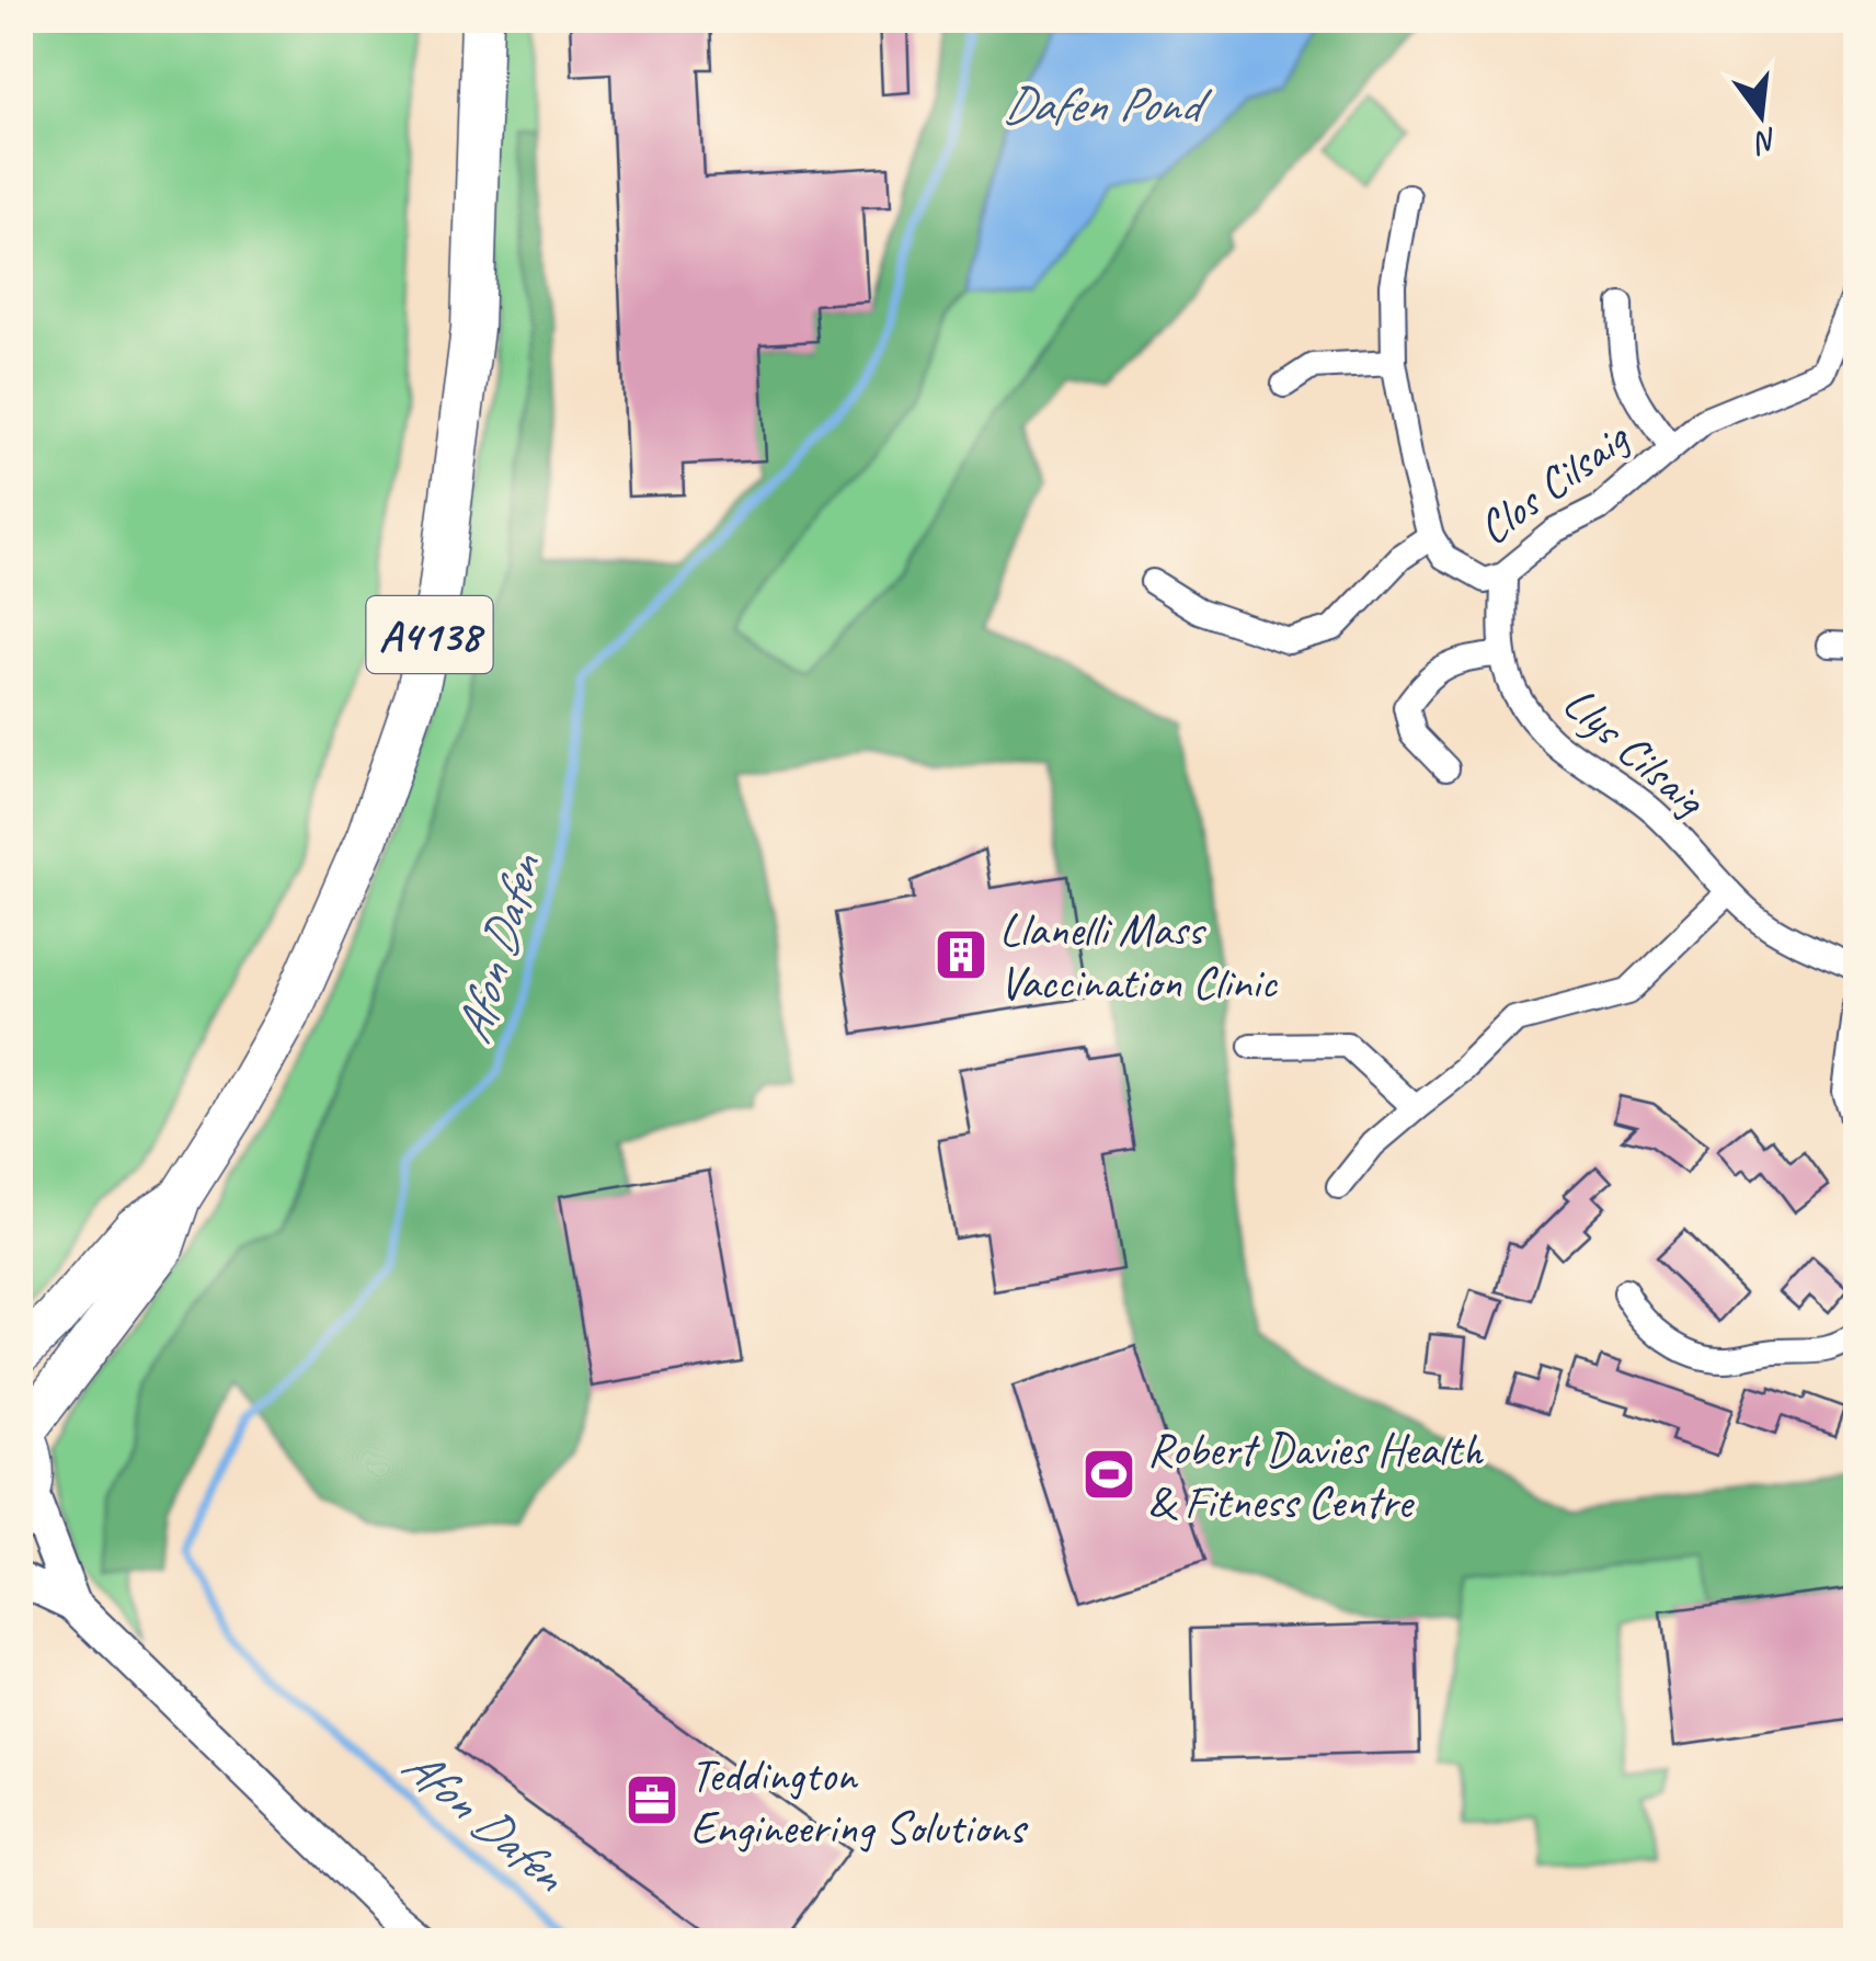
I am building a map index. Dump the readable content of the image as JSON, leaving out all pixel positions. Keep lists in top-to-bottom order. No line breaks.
{"streets":{"highway":["A4138"],"street":["Clos Cilsaig","Llys Cilsaig"]},"crossings":[["Clos Cilsaig","Llys Cilsaig"]],"water":["Dafen Pond","Afon Dafen"],"places":{"building":["Llanelli Mass Vaccination Clinic"],"sports":["Robert Davies Health & Fitness Centre"],"office":["Teddington Engineering Solutions"]},"north":"bottom"}
